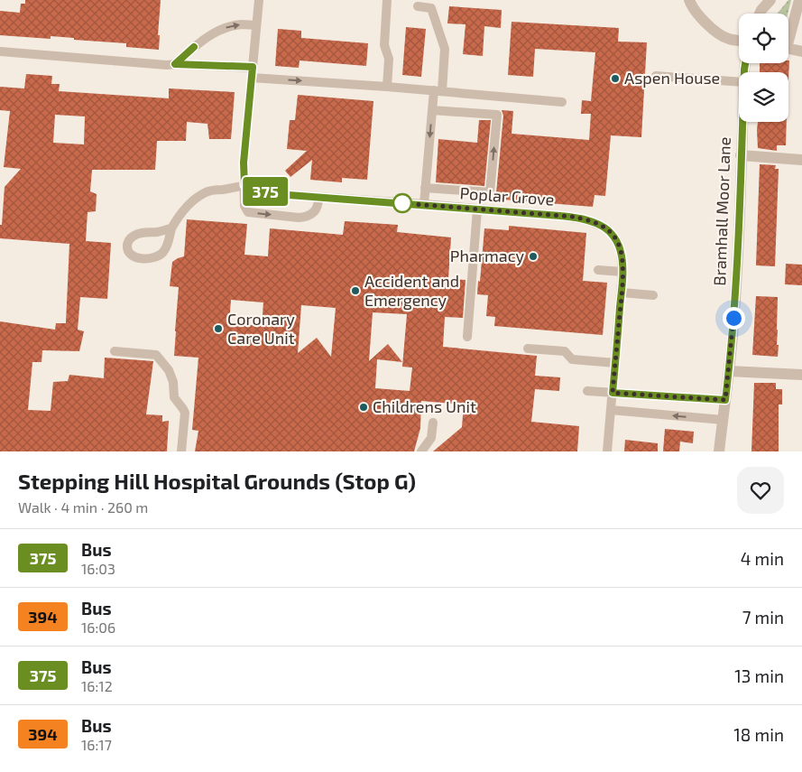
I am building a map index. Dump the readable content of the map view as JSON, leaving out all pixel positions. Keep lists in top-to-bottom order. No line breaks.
{"streets":{"street":["Bramhall Moor Lane"],"lane":["Poplar Grove"]},"places":["Aspen House","Pharmacy","Accident and Emergency","Coronary Care Unit","Childrens Unit"],"lines":["bus line 375"],"page":{"on_map":"375","heading":["Stepping Hill Hospital Grounds (Stop G)","Walk · 4 min · 260 m"],"list":[{"mark":"375","name":"Bus","note":"16:03","value":"4 min"},{"mark":"394","name":"Bus","note":"16:06","value":"7 min"},{"mark":"375","name":"Bus","note":"16:12","value":"13 min"},{"mark":"394","name":"Bus","note":"16:17","value":"18 min"}]}}
